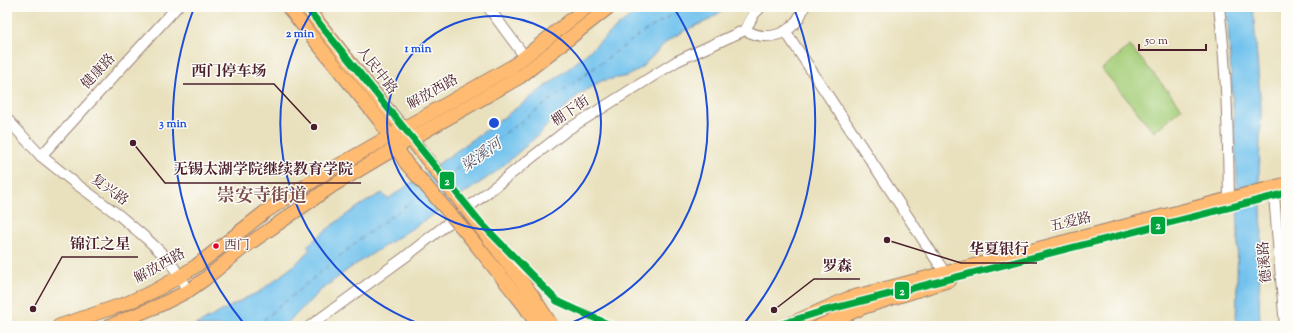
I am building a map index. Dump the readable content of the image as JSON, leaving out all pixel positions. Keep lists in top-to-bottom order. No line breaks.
{"streets":{"main road":["人民中路","解放西路","五爱路"],"street":["健康路","棚下街","复兴路","德溪路"]},"crossings":[["人民中路","解放西路"],["健康路","复兴路"],["解放西路","复兴路"],["五爱路","德溪路"]],"districts":["崇安寺街道"],"water":["梁溪河"],"places":["西门停车场","无锡太湖学院继续教育学院","华夏银行","西门","锦江之星","罗森"],"lines":["metro line 2"],"scale_bar":"50 m","rings":["2 min","1 min","3 min"]}
